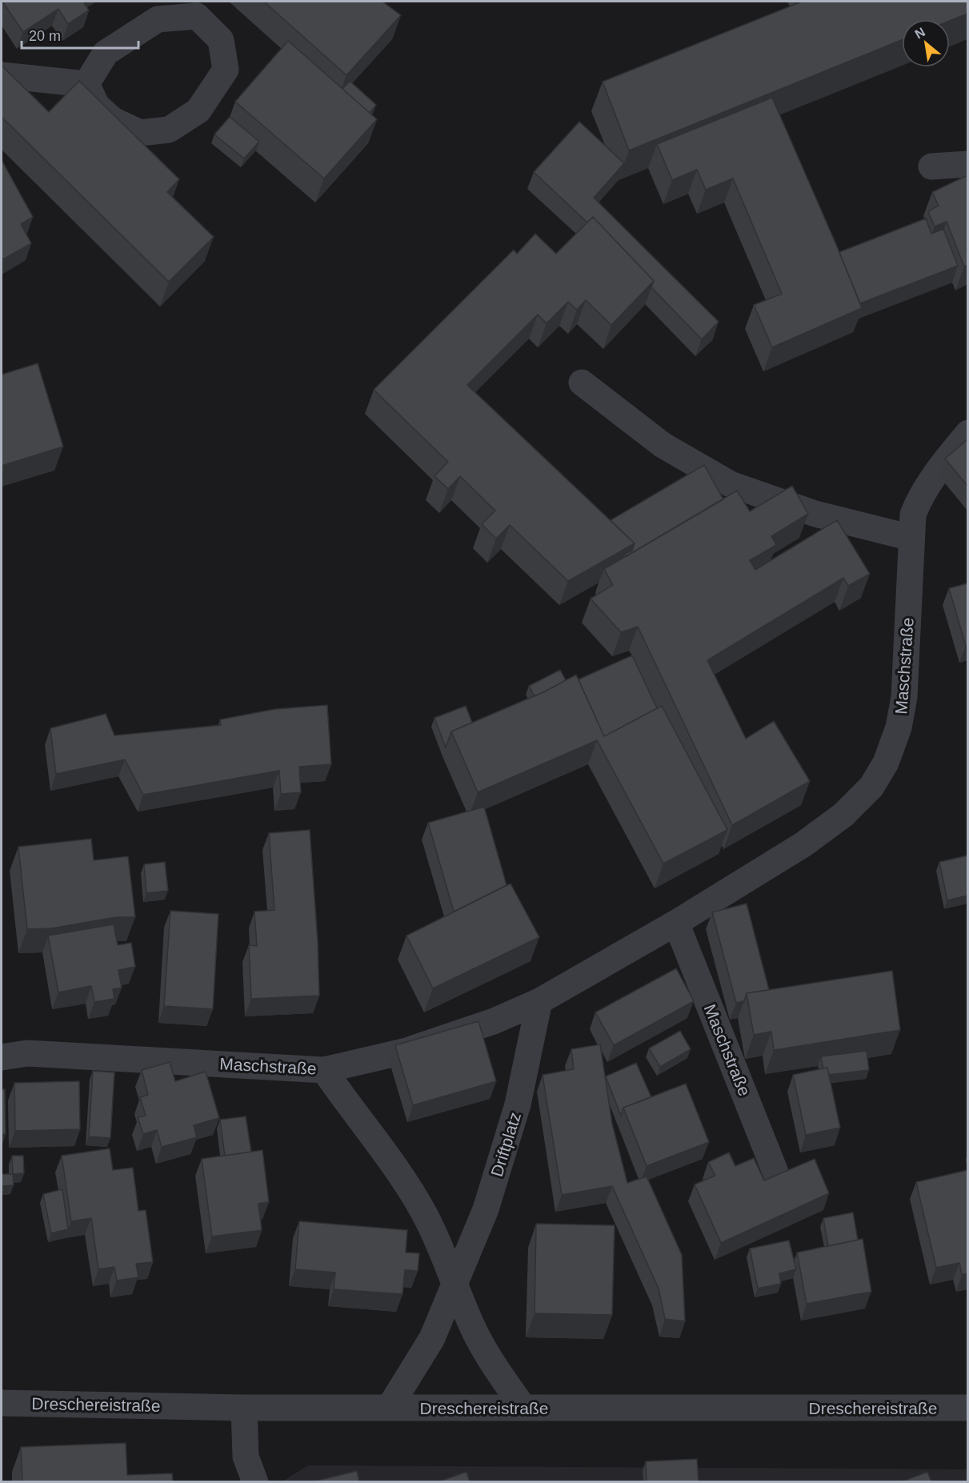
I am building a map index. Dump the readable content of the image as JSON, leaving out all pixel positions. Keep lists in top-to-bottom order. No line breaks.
{"streets":{"street":["Maschstraße","Driftplatz","Dreschereistraße"]},"crossings":[["Maschstraße","Driftplatz"],["Driftplatz","Dreschereistraße"]],"scale_bar":"20 m","north":"top left"}
